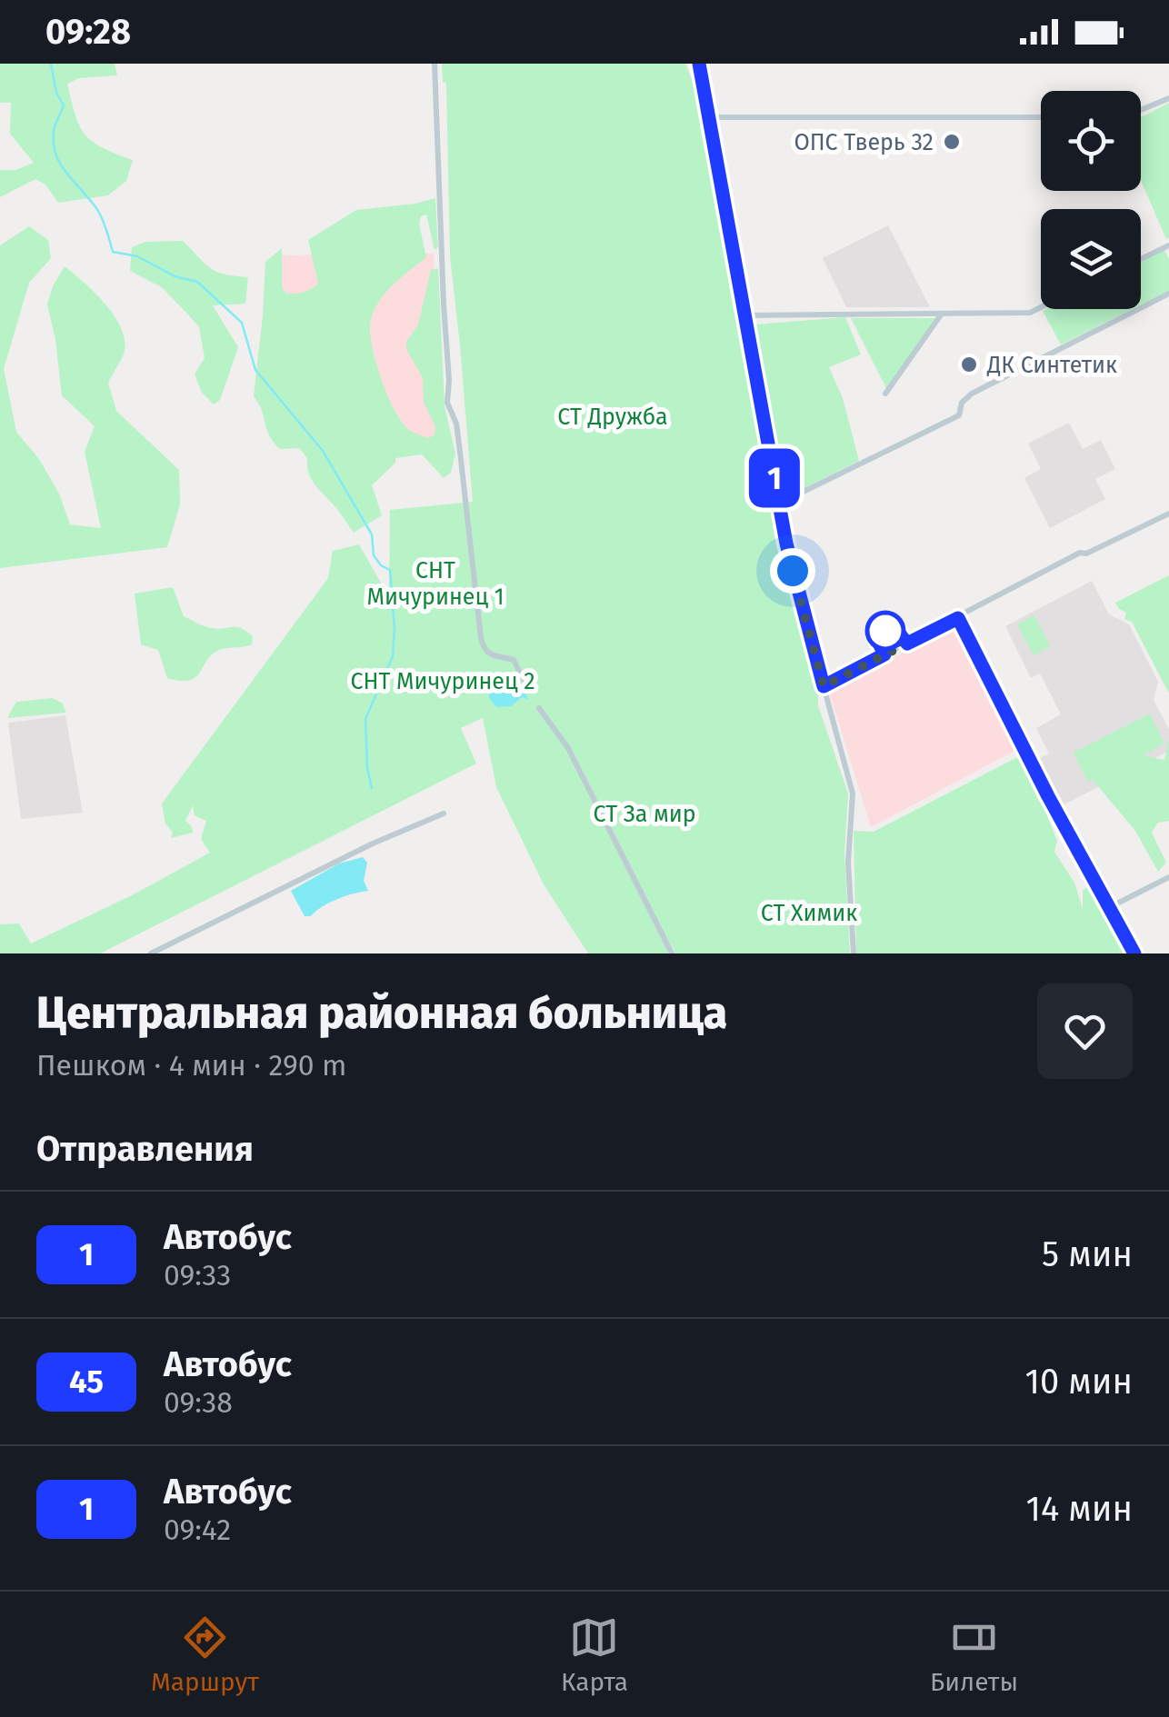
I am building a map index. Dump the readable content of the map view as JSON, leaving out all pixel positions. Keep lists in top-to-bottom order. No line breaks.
{"parks":["СТ Дружба","СНТ Мичуринец 1","СНТ Мичуринец 2","СТ За мир","СТ Химик"],"places":["ОПС Тверь 32","ДК Синтетик"],"lines":["bus line 1"],"page":{"status":"09:28","on_map":"1","heading":[["Центральная районная больница","Пешком · 4 мин · 290 m"],"Отправления"],"list":[{"mark":"1","name":"Автобус","note":"09:33","value":"5 мин"},{"mark":"45","name":"Автобус","note":"09:38","value":"10 мин"},{"mark":"1","name":"Автобус","note":"09:42","value":"14 мин"}],"tabs":["Маршрут","Карта","Билеты"]}}
